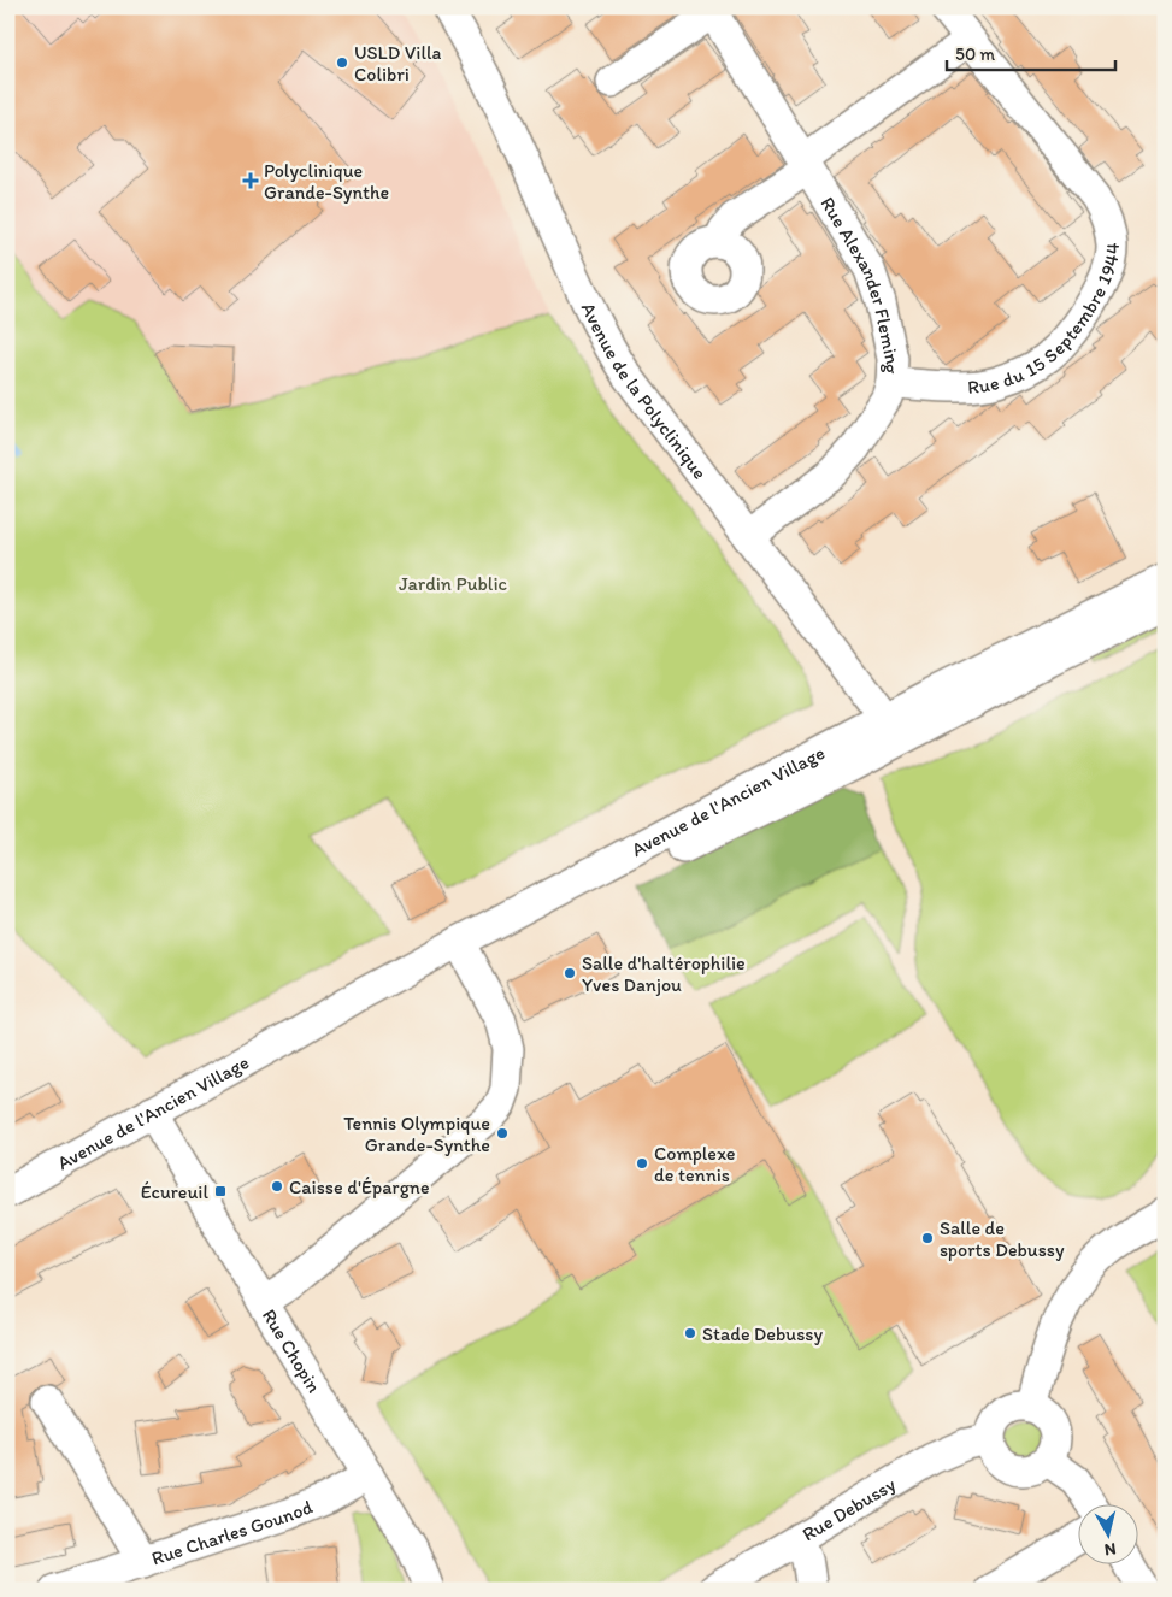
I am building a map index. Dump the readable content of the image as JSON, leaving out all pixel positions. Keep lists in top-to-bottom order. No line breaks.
{"streets":{"street":["Rue Alexander Fleming","Rue du 15 Septembre 1944","Avenue de la Polyclinique","Avenue de l'Ancien Village","Rue Chopin","Rue Debussy","Rue Charles Gounod"]},"crossings":[["Rue Alexander Fleming","Rue du 15 Septembre 1944"],["Rue Alexander Fleming","Avenue de la Polyclinique"],["Avenue de la Polyclinique","Avenue de l'Ancien Village"],["Avenue de l'Ancien Village","Rue Chopin"],["Rue Chopin","Rue Charles Gounod"]],"parks":["Jardin Public"],"places":{"other":["USLD Villa Colibri","Salle d'haltérophilie Yves Danjou","Tennis Olympique Grande-Synthe","Complexe de tennis","Caisse d'Épargne","Salle de sports Debussy","Stade Debussy"],"health":["Polyclinique Grande-Synthe"],"transit":["Écureuil"]},"scale_bar":"50 m","north":"bottom"}
